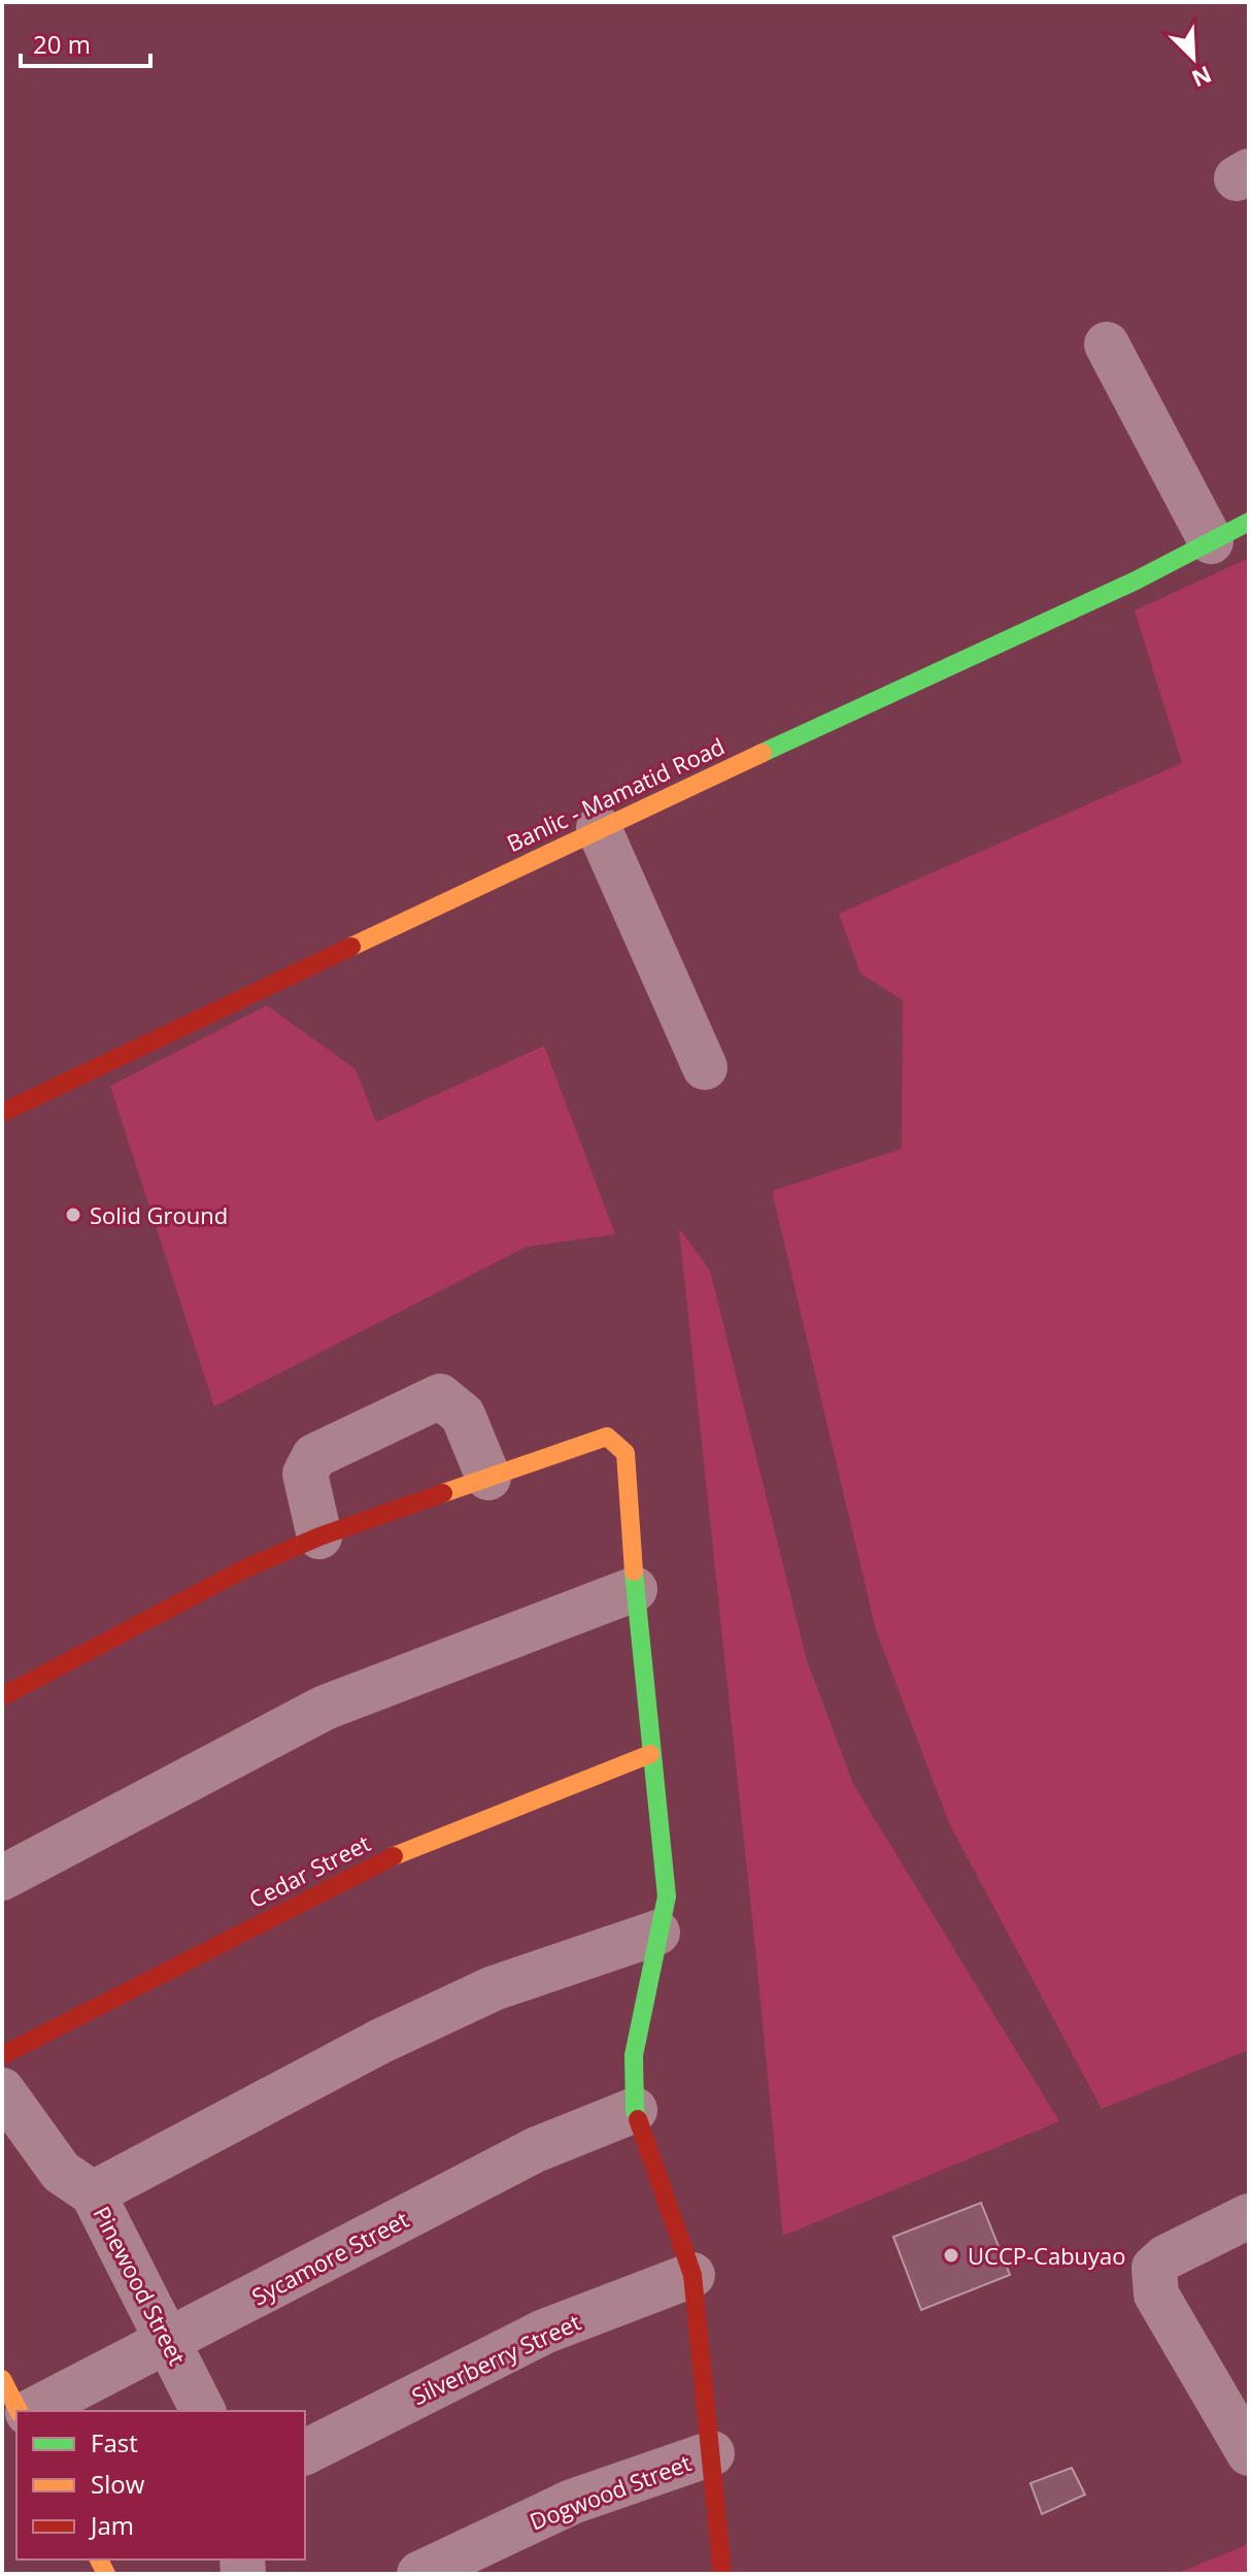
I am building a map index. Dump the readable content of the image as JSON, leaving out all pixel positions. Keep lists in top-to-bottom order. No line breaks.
{"streets":{"street":["Banlic - Mamatid Road","Cedar Street","Sycamore Street","Pinewood Street","Silverberry Street","Dogwood Street"]},"crossings":[["Sycamore Street","Pinewood Street"]],"places":["Solid Ground","UCCP-Cabuyao"],"legend":["Fast","Slow","Jam"],"scale_bar":"20 m","north":"bottom right"}
